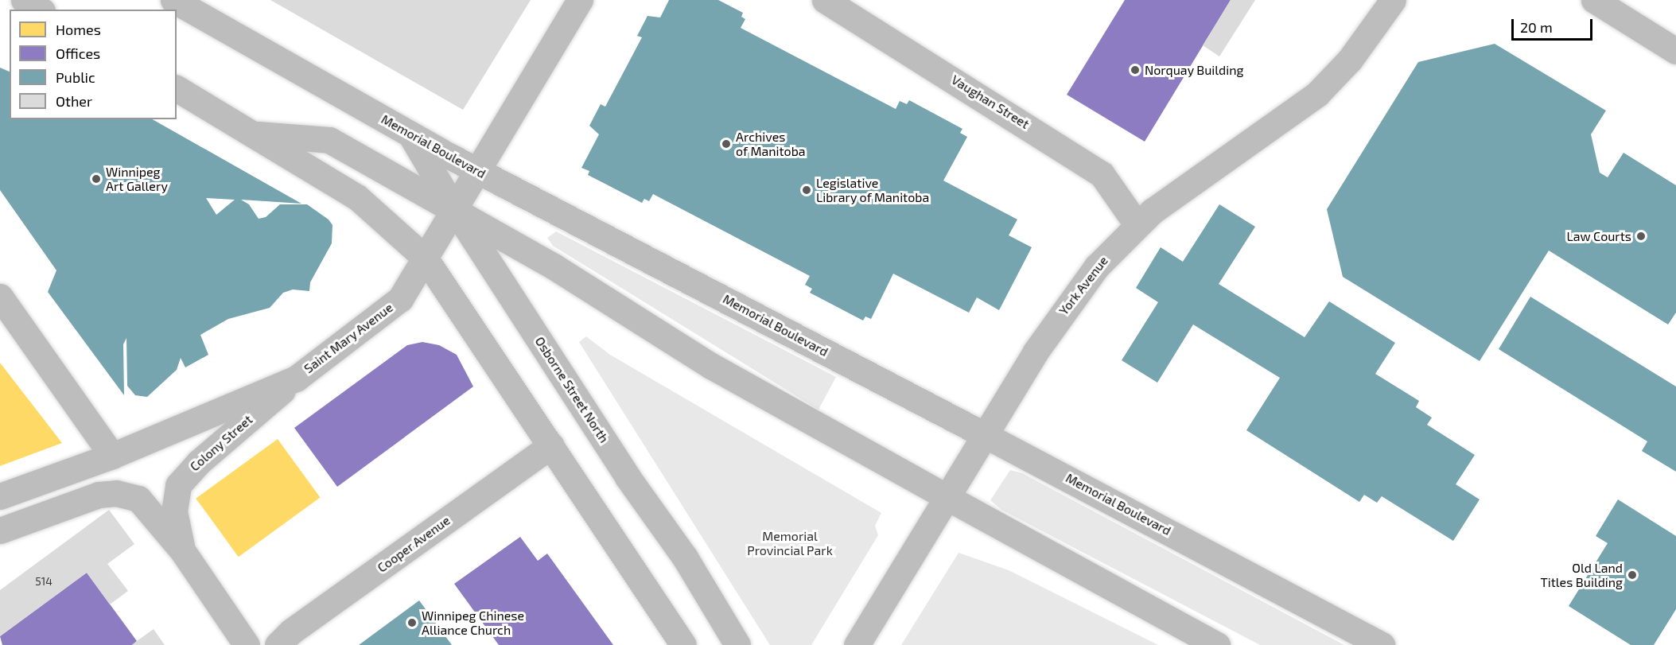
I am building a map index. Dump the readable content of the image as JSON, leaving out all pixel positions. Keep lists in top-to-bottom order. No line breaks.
{"streets":{"main road":["Vaughan Street","Memorial Boulevard","York Avenue","Saint Mary Avenue","Osborne Street North","Colony Street","Cooper Avenue"]},"crossings":[["Vaughan Street","York Avenue"],["Memorial Boulevard","York Avenue"],["Memorial Boulevard","Saint Mary Avenue"],["Memorial Boulevard","Osborne Street North"],["Saint Mary Avenue","Osborne Street North"],["Saint Mary Avenue","Colony Street"]],"parks":["Memorial Provincial Park"],"places":["Norquay Building","Archives of Manitoba","Winnipeg Art Gallery","Legislative Library of Manitoba","Law Courts","Old Land Titles Building","Winnipeg Chinese Alliance Church"],"house_numbers":["514"],"legend":["Homes","Offices","Public","Other"],"scale_bar":"20 m"}
